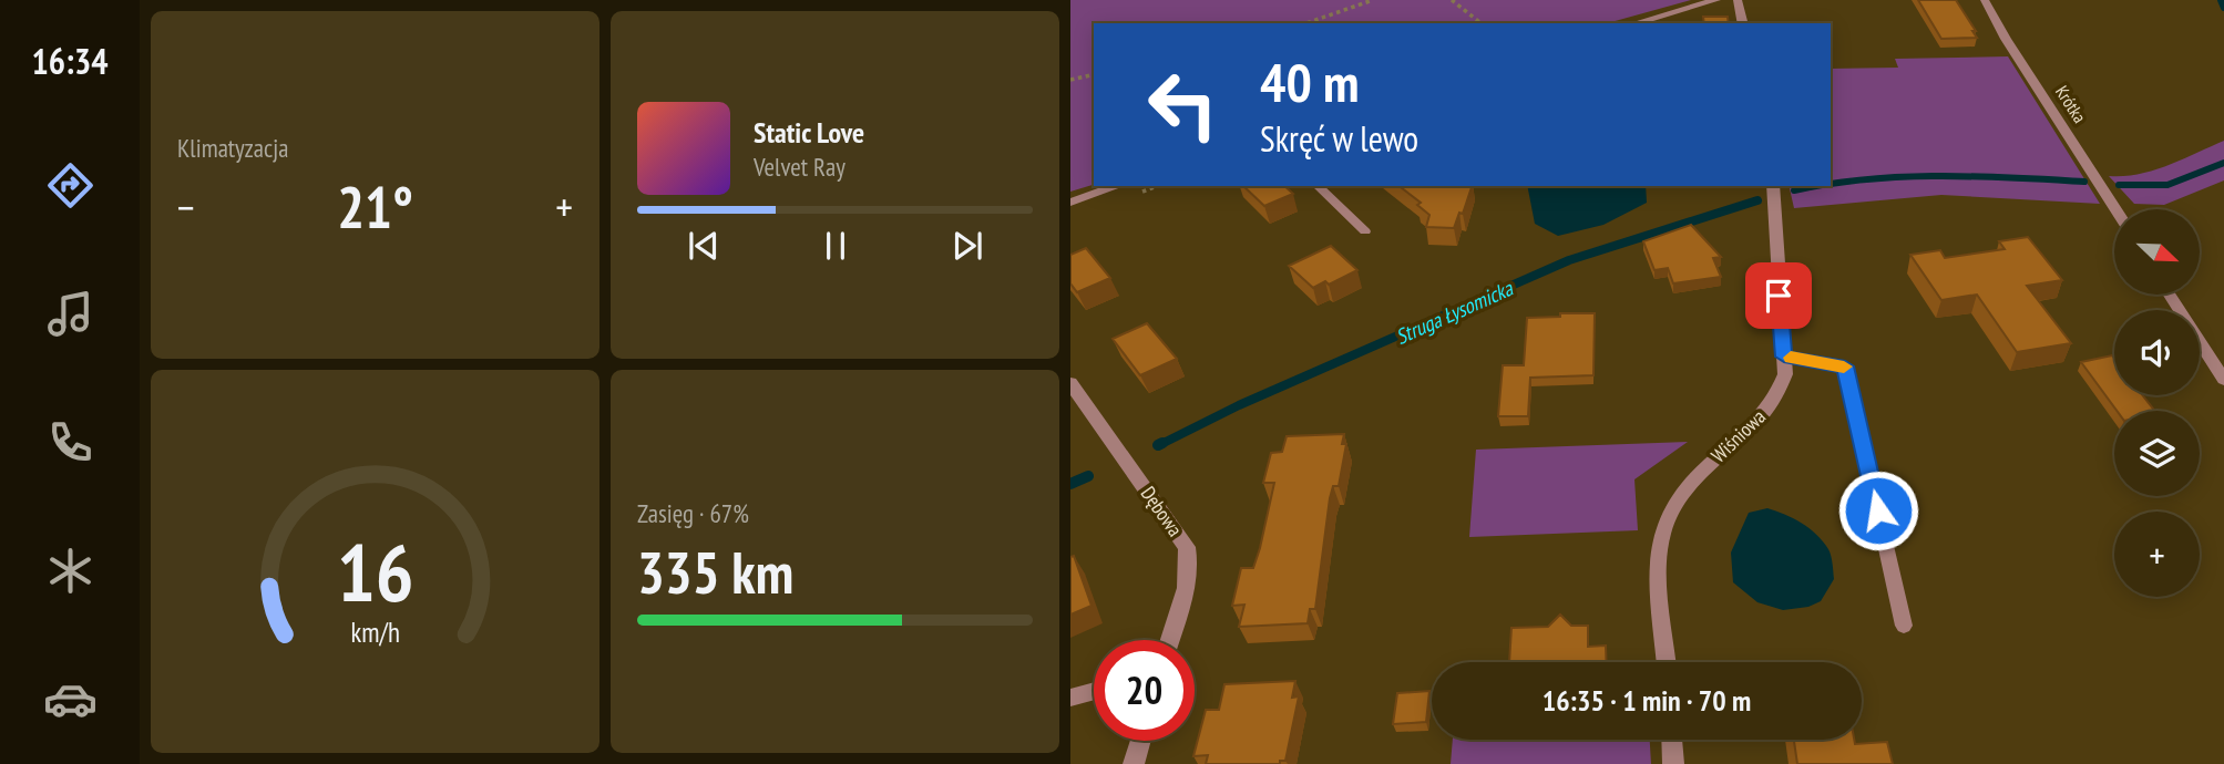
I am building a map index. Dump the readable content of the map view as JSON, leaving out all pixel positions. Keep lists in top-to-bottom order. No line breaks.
{"streets":{"street":["Krótka","Wiśniowa","Dębowa"]},"water":["Struga Łysomicka"],"north":"bottom right","page":{"tabs":"16:34","tile":["Klimatyzacja",["Zasięg · 67%","335 km"]],"turn":["40 m","Skręć w lewo"],"song":["Static Love","Velvet Ray"],"heat":["−","21°","+"],"map_buttons":"+","limit":"20","trip":"16:35 · 1 min · 70 m","gauge":["16","km/h"]}}
